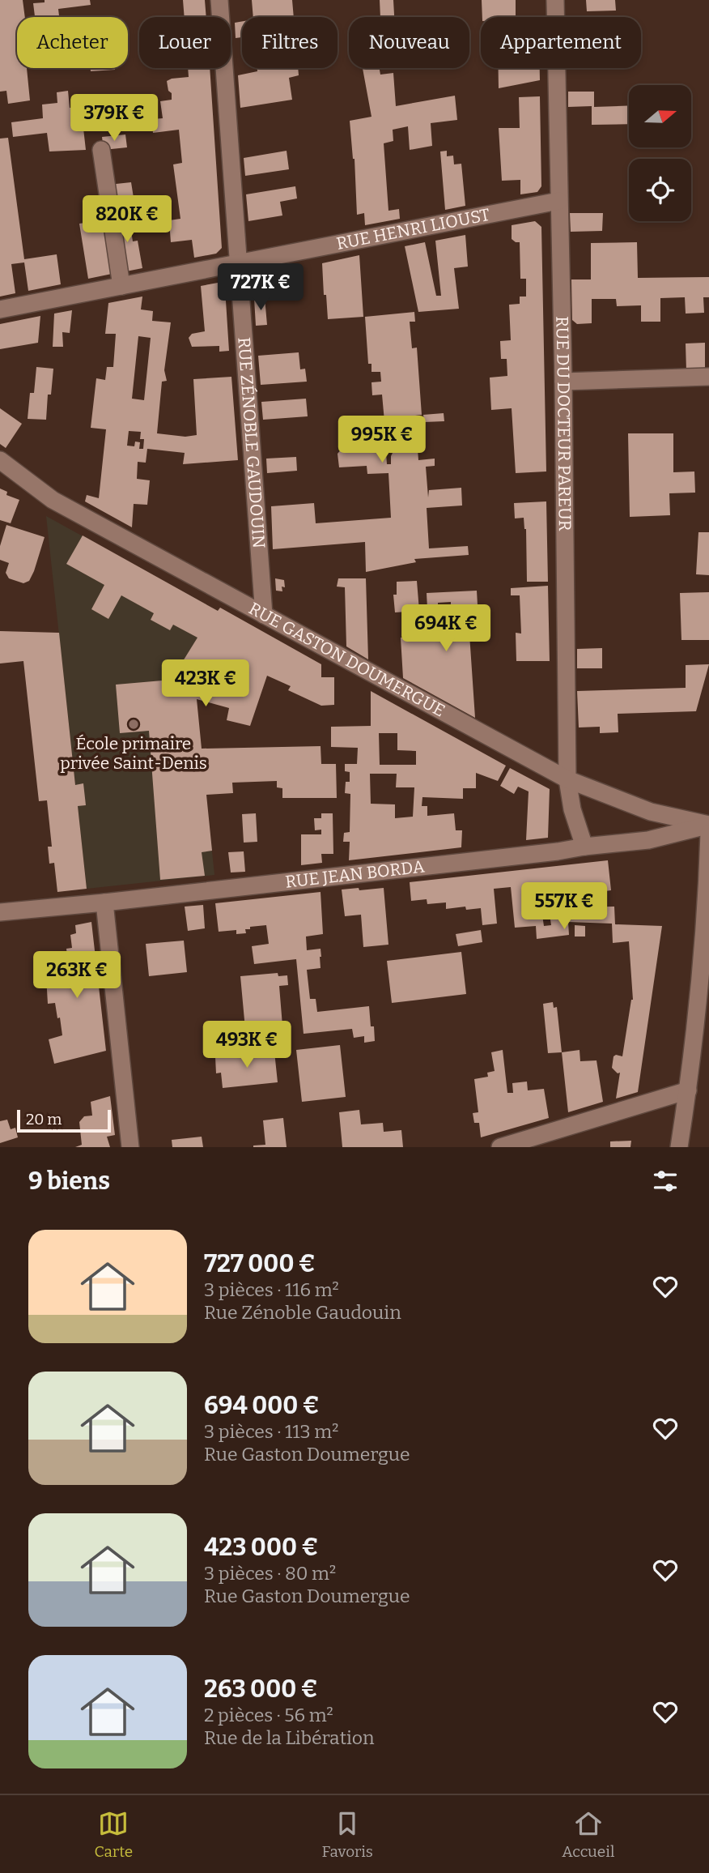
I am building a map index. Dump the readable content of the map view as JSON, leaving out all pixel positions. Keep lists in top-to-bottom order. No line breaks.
{"streets":{"street":["RUE HENRI LIOUST","RUE DU DOCTEUR PAREUR","RUE ZÉNOBLE GAUDOUIN","RUE GASTON DOUMERGUE","RUE JEAN BORDA"]},"crossings":[["RUE HENRI LIOUST","RUE DU DOCTEUR PAREUR"],["RUE HENRI LIOUST","RUE ZÉNOBLE GAUDOUIN"],["RUE DU DOCTEUR PAREUR","RUE GASTON DOUMERGUE"],["RUE DU DOCTEUR PAREUR","RUE JEAN BORDA"],["RUE ZÉNOBLE GAUDOUIN","RUE GASTON DOUMERGUE"],["RUE GASTON DOUMERGUE","RUE JEAN BORDA"]],"places":["École primaire privée Saint-Denis"],"scale_bar":"20 m","north":"right","page":{"chip":["Acheter","Louer","Filtres","Nouveau","Appartement"],"price":["379K €","820K €","727K €","995K €","694K €","423K €","557K €","263K €","493K €"],"scale":"20 m","heading":"9 biens","list":[{"name":"727 000 €","note":"3 pièces · 116 m² · Rue Zénoble Gaudouin"},{"name":"694 000 €","note":"3 pièces · 113 m² · Rue Gaston Doumergue"},{"name":"423 000 €","note":"3 pièces · 80 m² · Rue Gaston Doumergue"},{"name":"263 000 €","note":"2 pièces · 56 m² · Rue de la Libération"}],"tabs":["Carte","Favoris","Accueil"]}}
